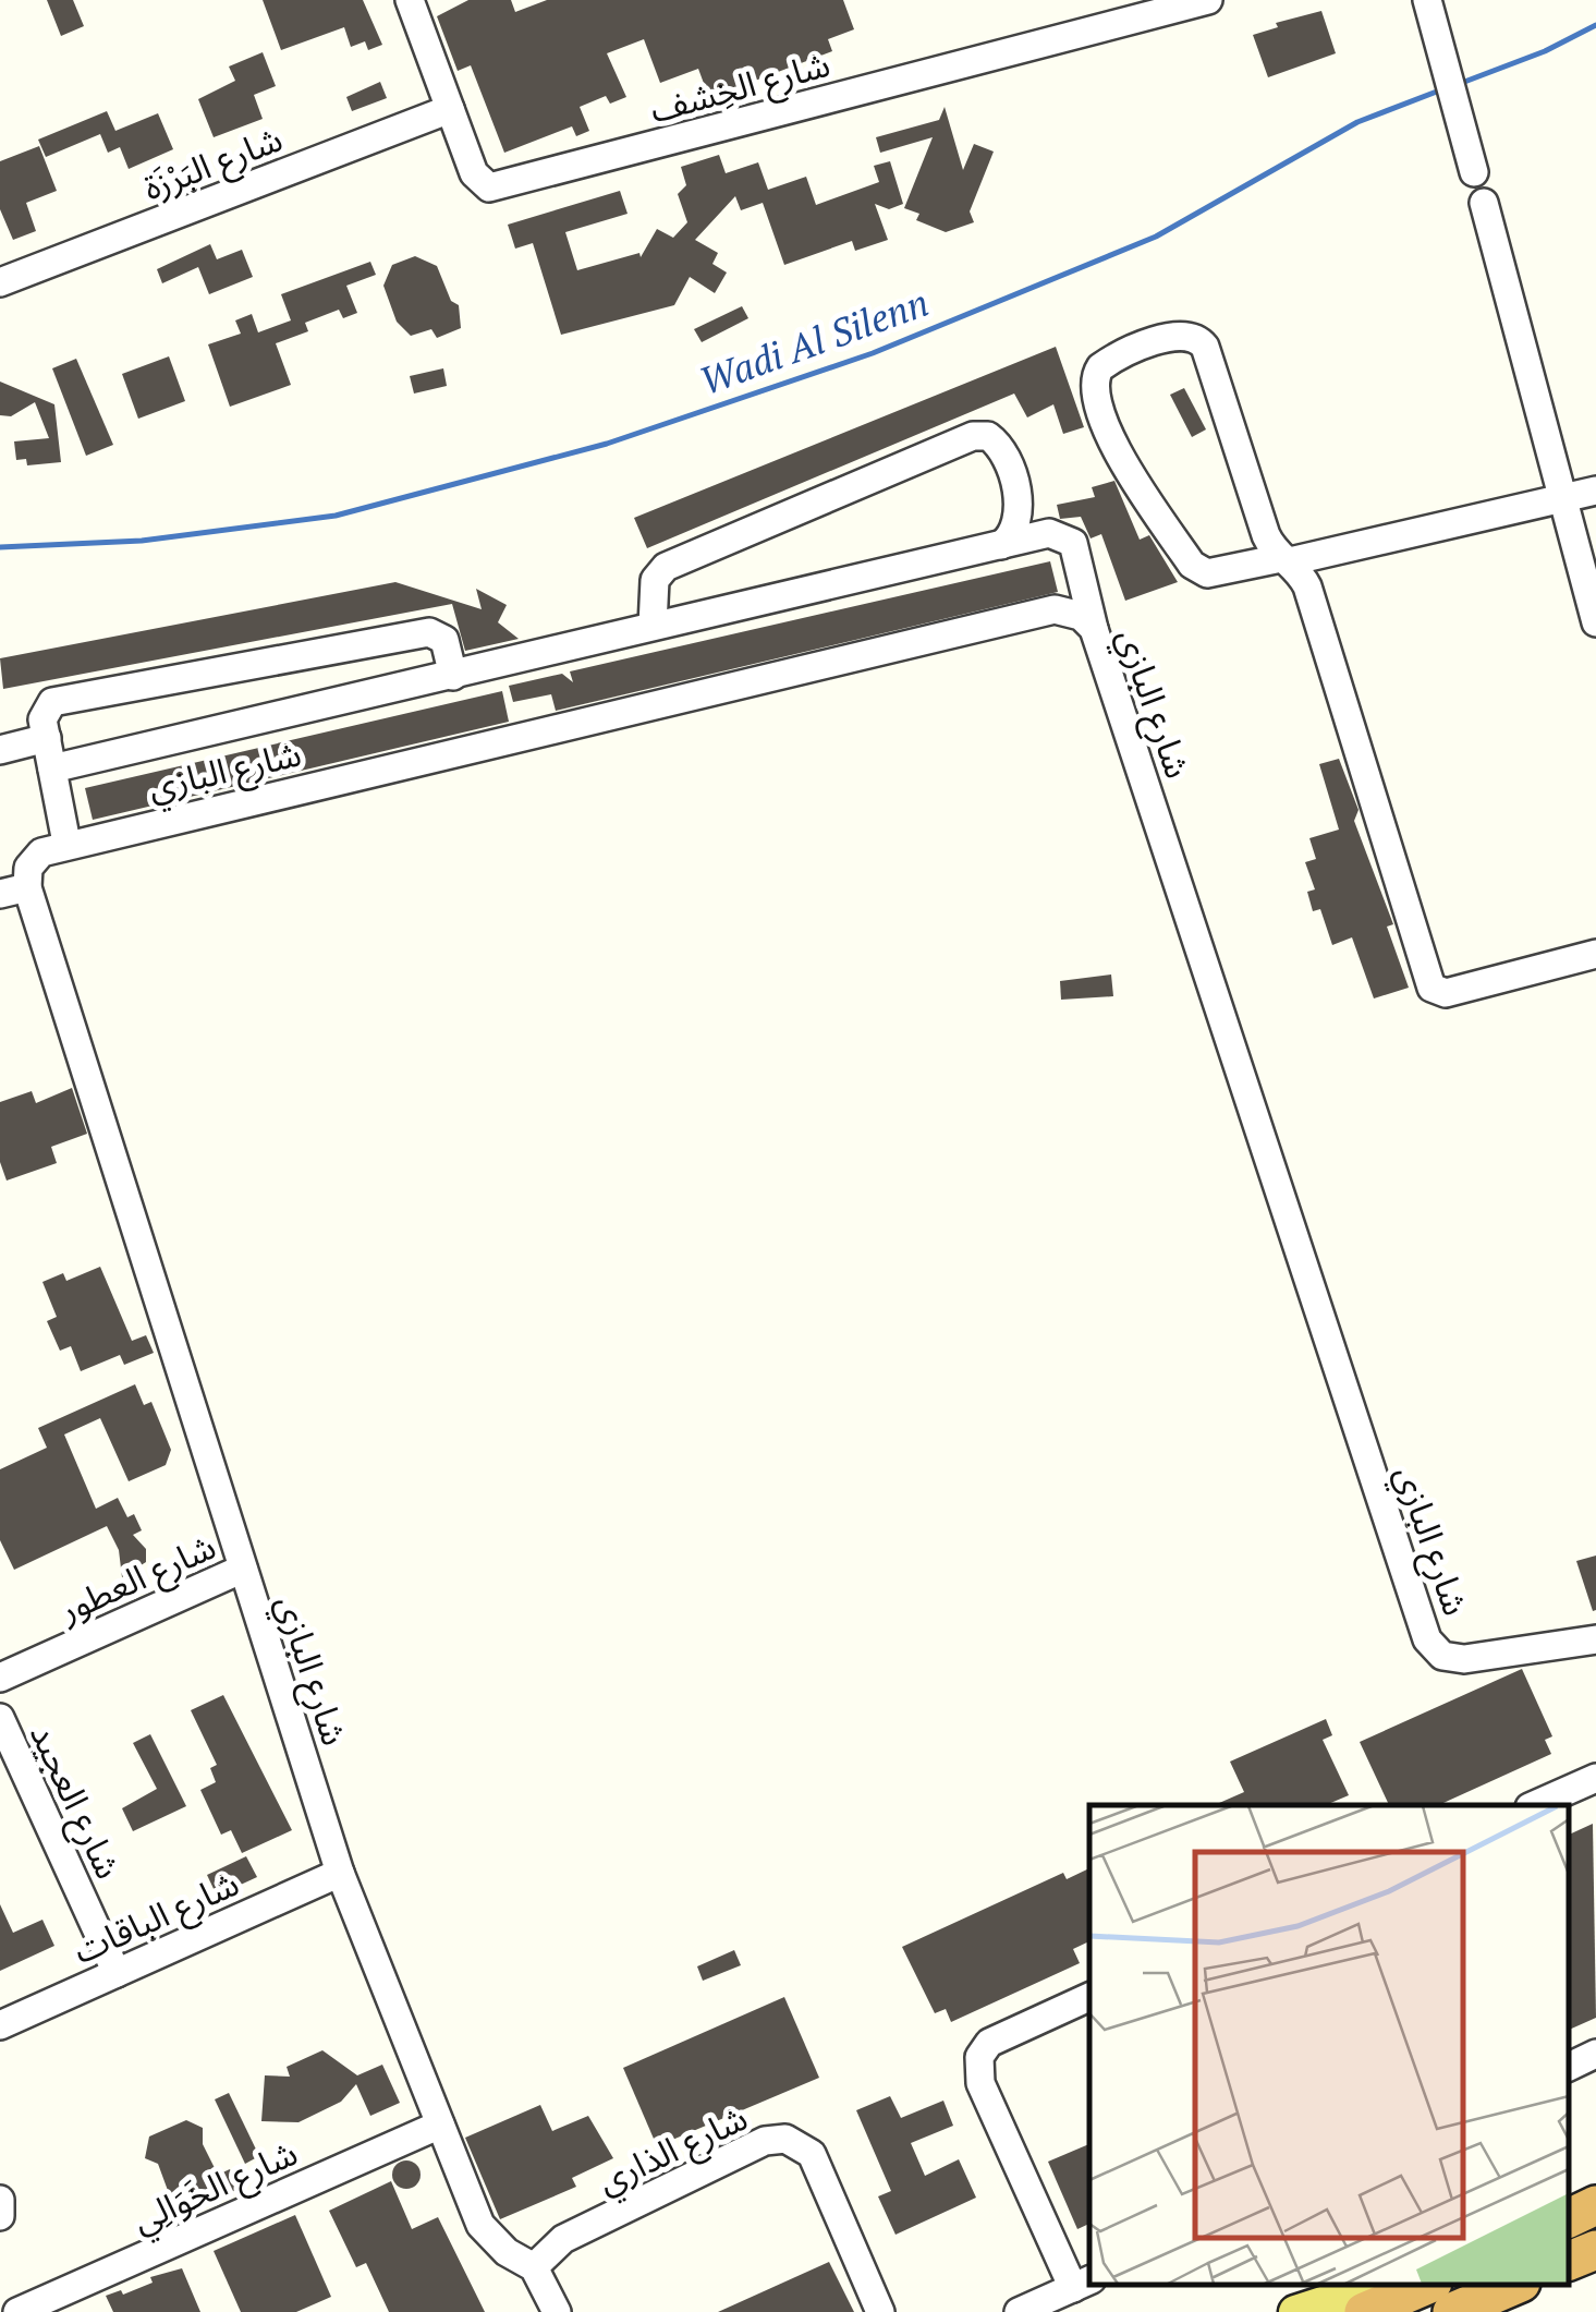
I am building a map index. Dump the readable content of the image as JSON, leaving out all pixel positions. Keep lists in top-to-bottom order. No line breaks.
{"streets":{"street":["شارع الخِشف","شارع البَرْزَة","شارع البازي","شارع العطور","شارع العجيد","شارع الباقات","شارع الذاري","شارع الخَوَالِي"]},"crossings":[["شارع الخِشف","شارع البَرْزَة"],["شارع البازي","شارع العطور"],["شارع البازي","شارع الباقات"],["شارع البازي","شارع الذاري"],["شارع البازي","شارع الخَوَالِي"],["شارع العجيد","شارع الباقات"]],"water":["Wadi Al Silenn"]}
